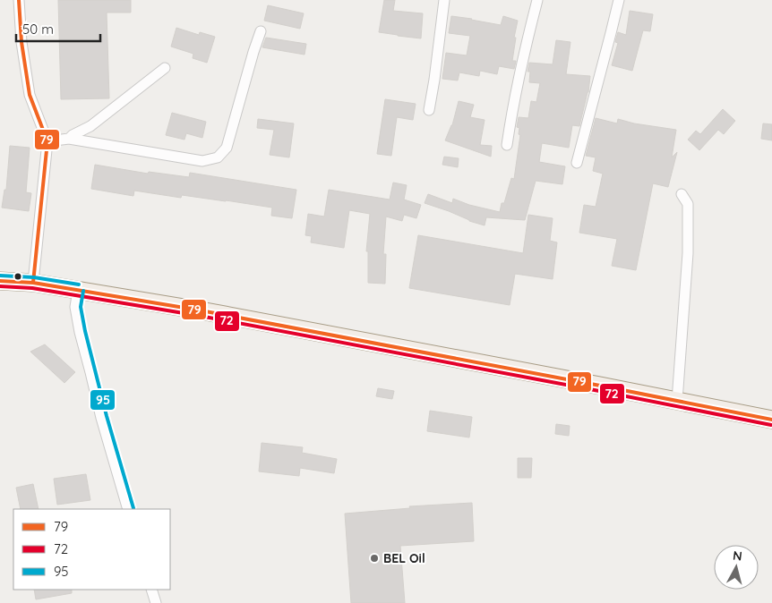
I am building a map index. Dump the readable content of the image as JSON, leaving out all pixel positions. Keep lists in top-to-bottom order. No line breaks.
{"places":["BEL Oil"],"lines":["transit line 79","transit line 95","transit line 72"],"legend":["79","72","95"],"scale_bar":"50 m","north":"top"}
